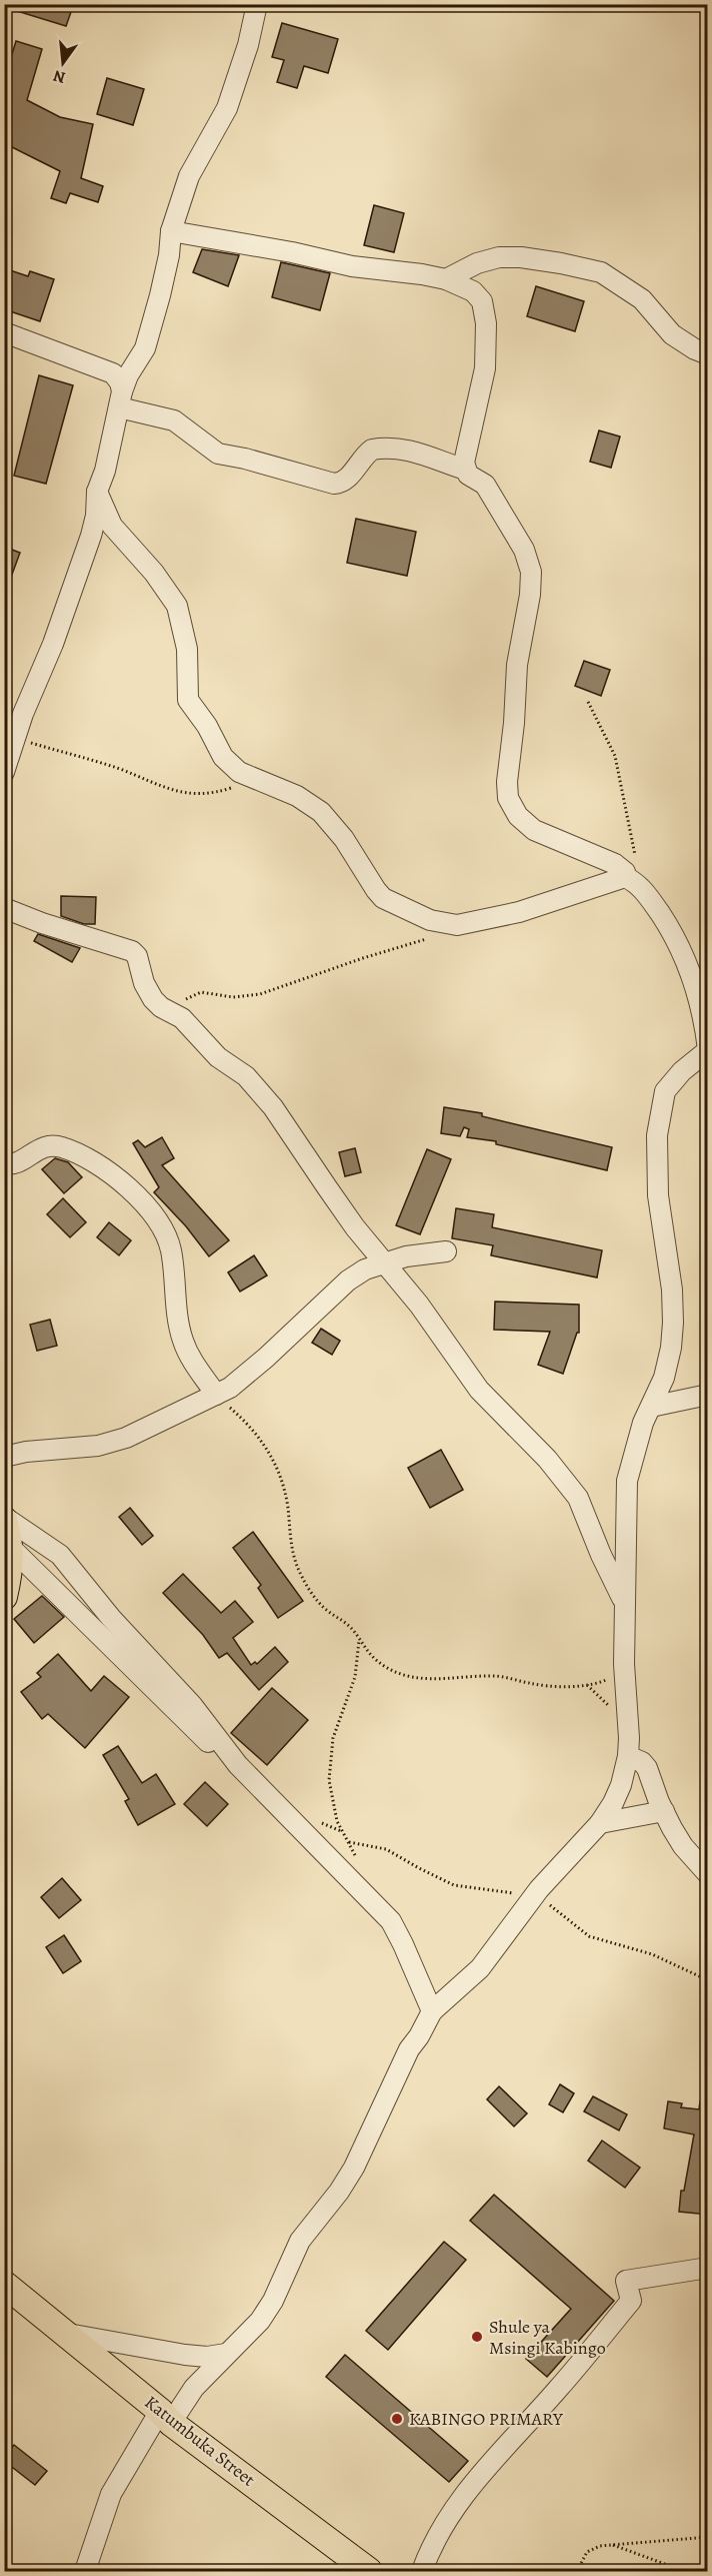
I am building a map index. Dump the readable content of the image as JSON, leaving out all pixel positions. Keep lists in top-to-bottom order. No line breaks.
{"streets":{"main road":["Katumbuka Street"]},"places":["Shule ya Msingi Kabingo","KABINGO PRIMARY"],"north":"bottom"}
